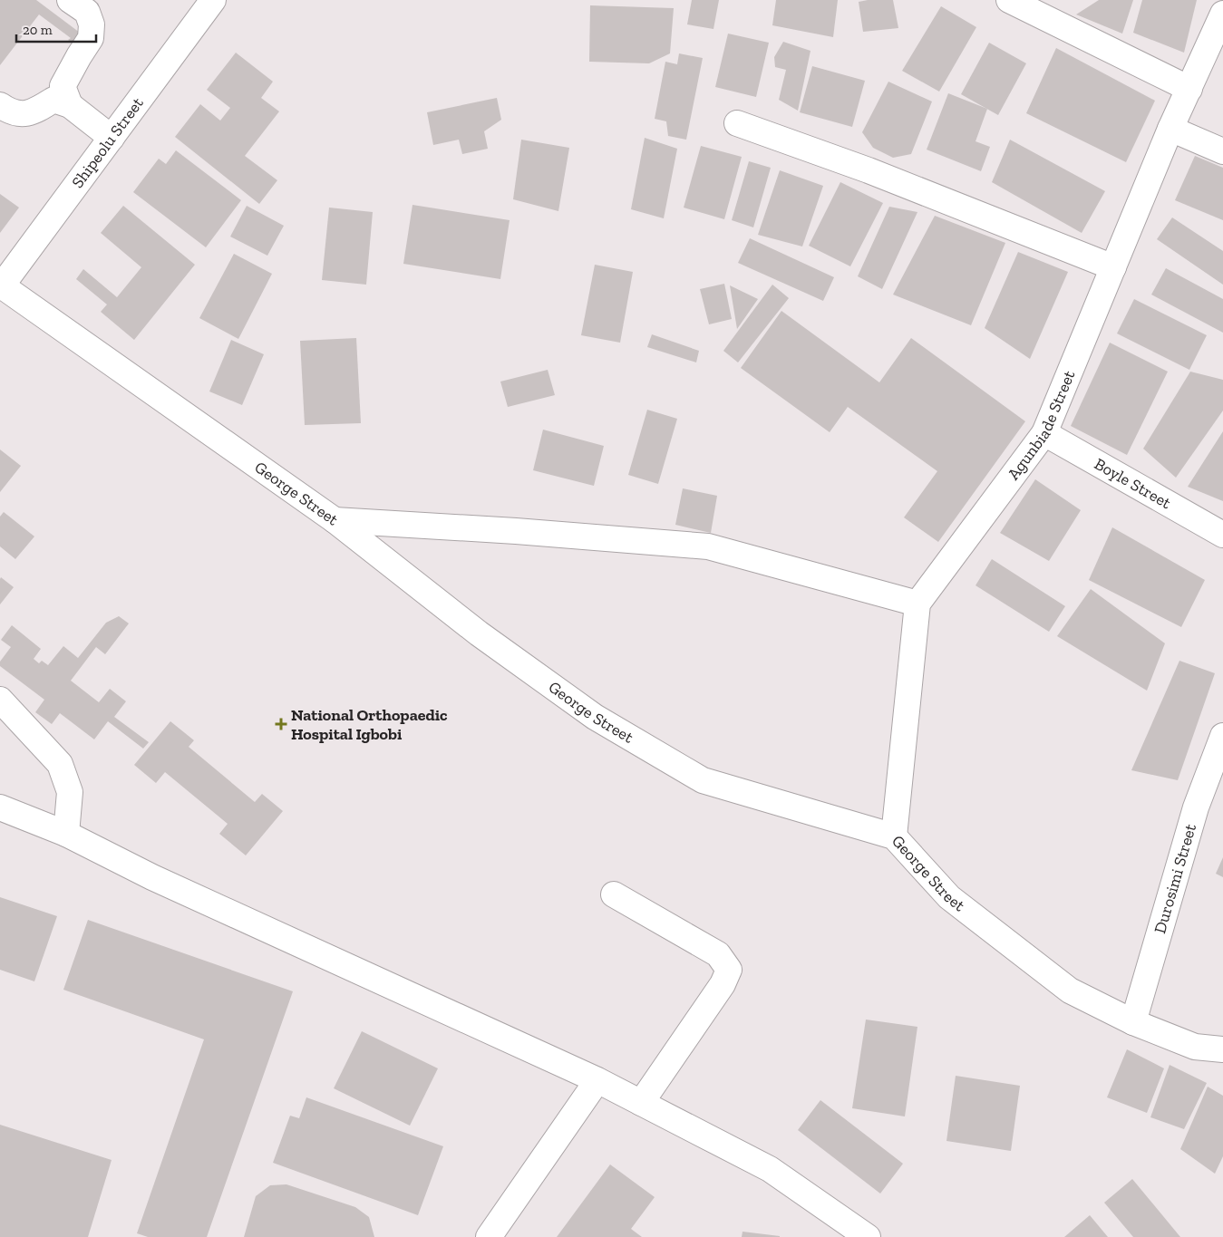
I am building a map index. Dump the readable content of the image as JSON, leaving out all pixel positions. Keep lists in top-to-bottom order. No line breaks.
{"streets":{"street":["Shipeolu Street","Agunbiade Street","Boyle Street","George Street","Durosimi Street"]},"crossings":[["Shipeolu Street","George Street"],["Agunbiade Street","Boyle Street"],["George Street","Durosimi Street"]],"places":{"health":["National Orthopaedic Hospital Igbobi"]},"scale_bar":"20 m"}
